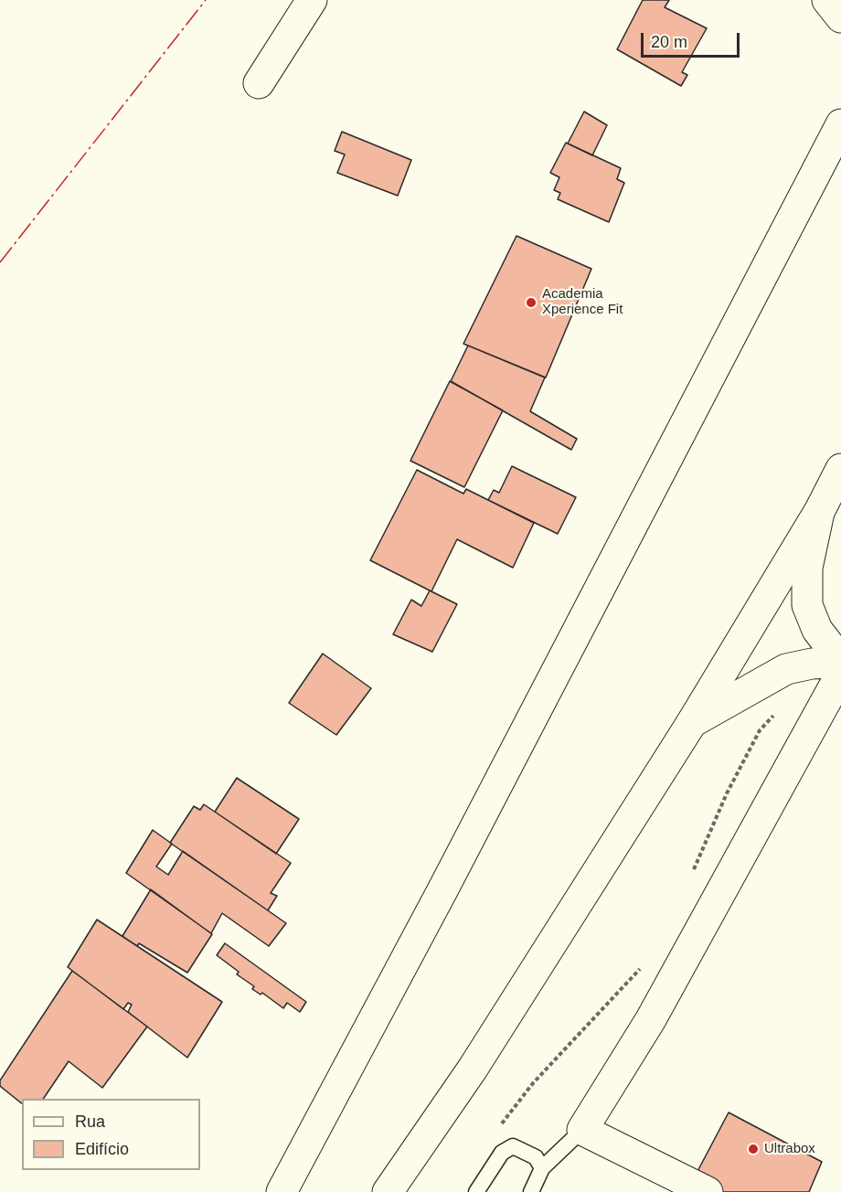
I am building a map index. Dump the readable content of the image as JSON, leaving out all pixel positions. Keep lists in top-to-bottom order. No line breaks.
{"places":["Academia Xperience Fit","Ultrabox"],"legend":["Rua","Edifício"],"scale_bar":"20 m"}
